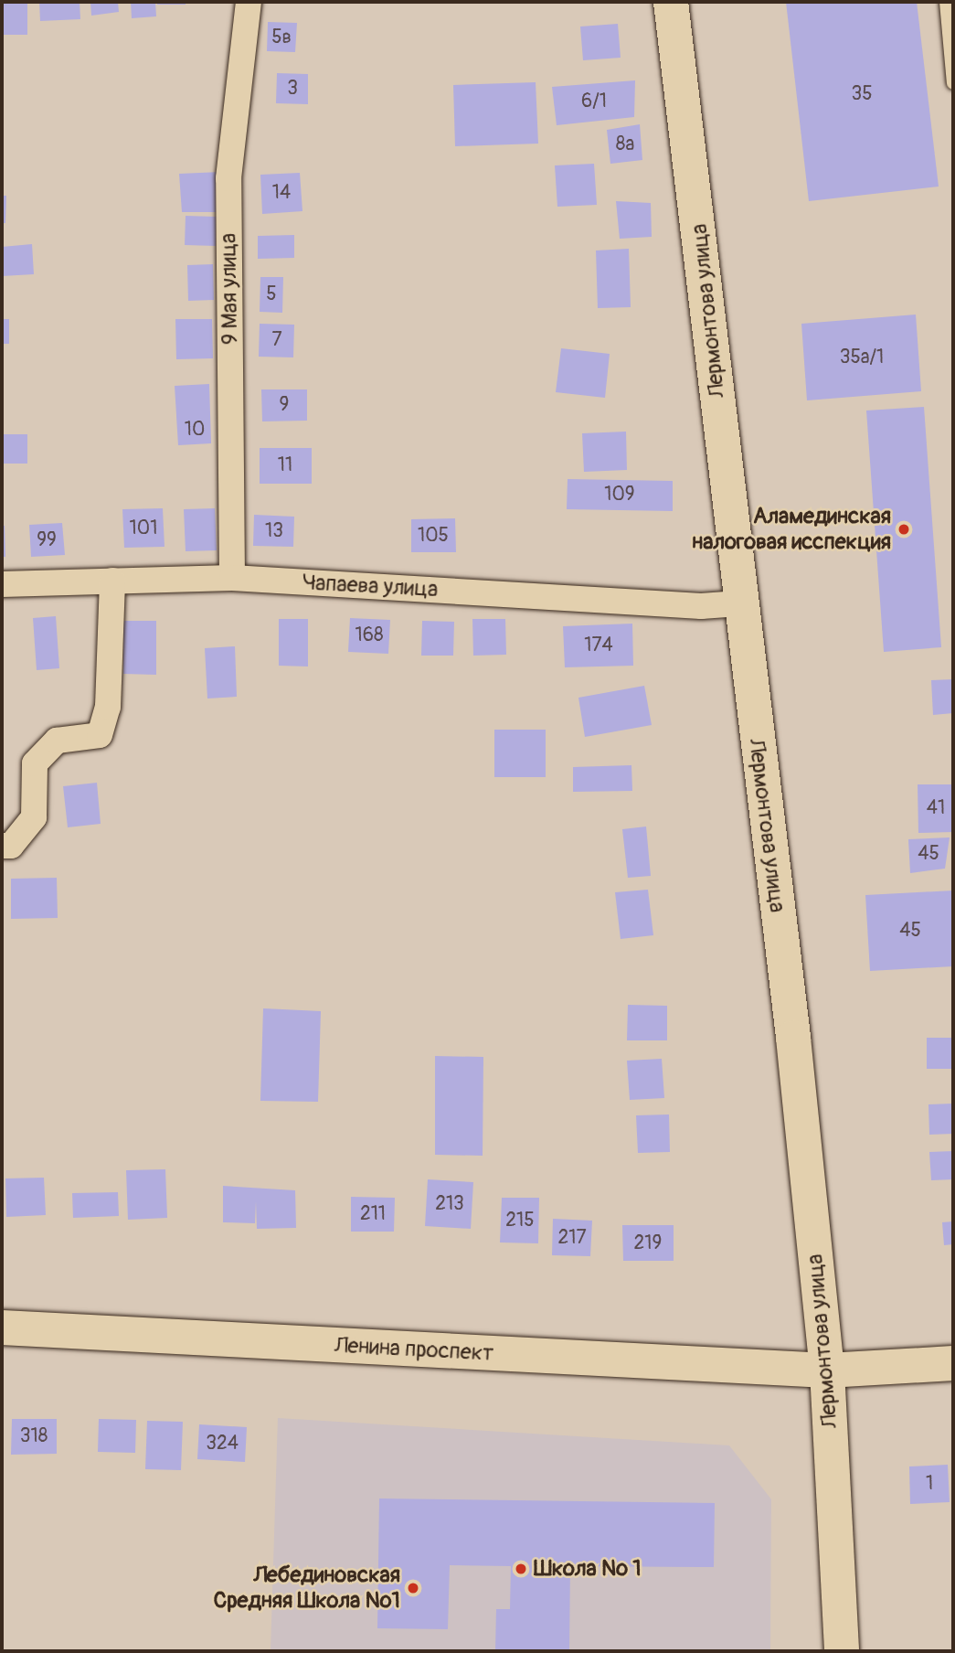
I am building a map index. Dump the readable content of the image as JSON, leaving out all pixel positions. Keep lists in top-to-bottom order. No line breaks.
{"streets":{"main road":["Лермонтова улица","Ленина проспект"],"street":["9 Мая улица","Чапаева улица"]},"crossings":[["9 Мая улица","Чапаева улица"],["Лермонтова улица","Чапаева улица"],["Лермонтова улица","Ленина проспект"]],"places":["Аламединская налоговая исспекция","Школа № 1","Лебединовская Средняя Школа №1"],"house_numbers":["5в","3","35","6/1","8а","14","5","7","35а/1","9","10","11","109","101","13","105","99","168","174","41","45","45","213","211","215","217","219","318","324","1"]}
